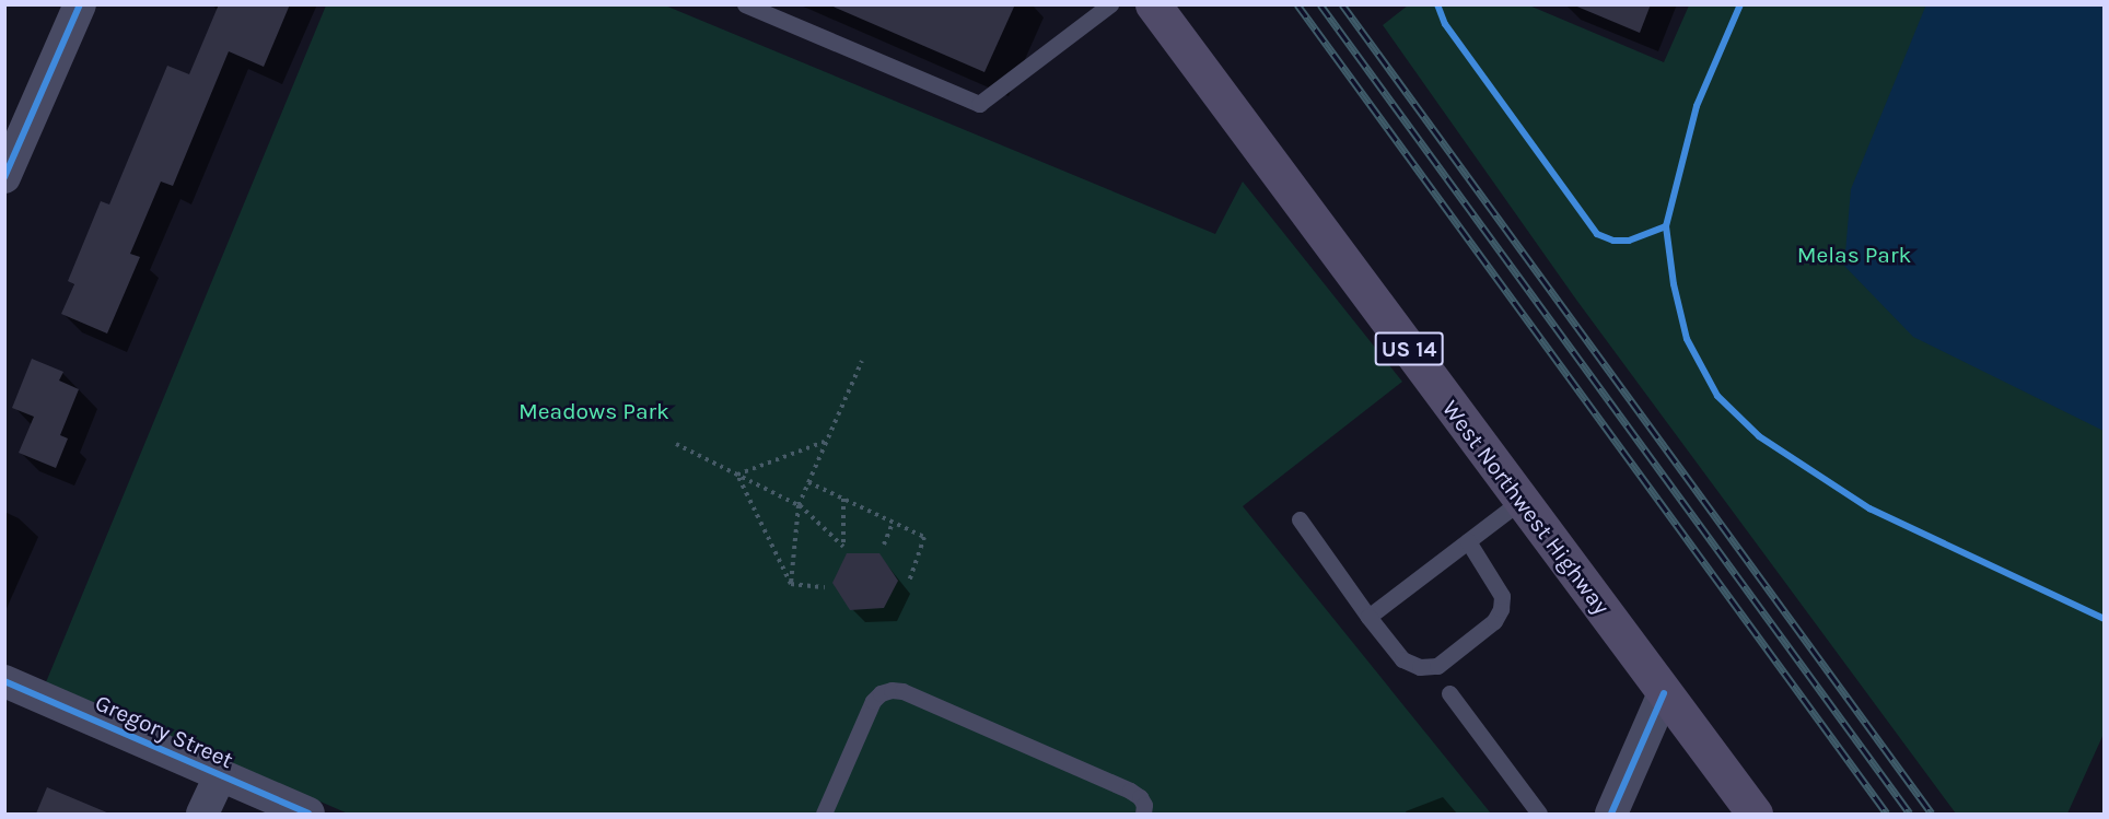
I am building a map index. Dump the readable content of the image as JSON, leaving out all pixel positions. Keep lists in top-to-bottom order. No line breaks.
{"streets":{"main road":["US 14","West Northwest Highway"],"street":["Gregory Street"]},"crossings":[["US 14","West Northwest Highway"]],"parks":["Melas Park","Meadows Park"]}
